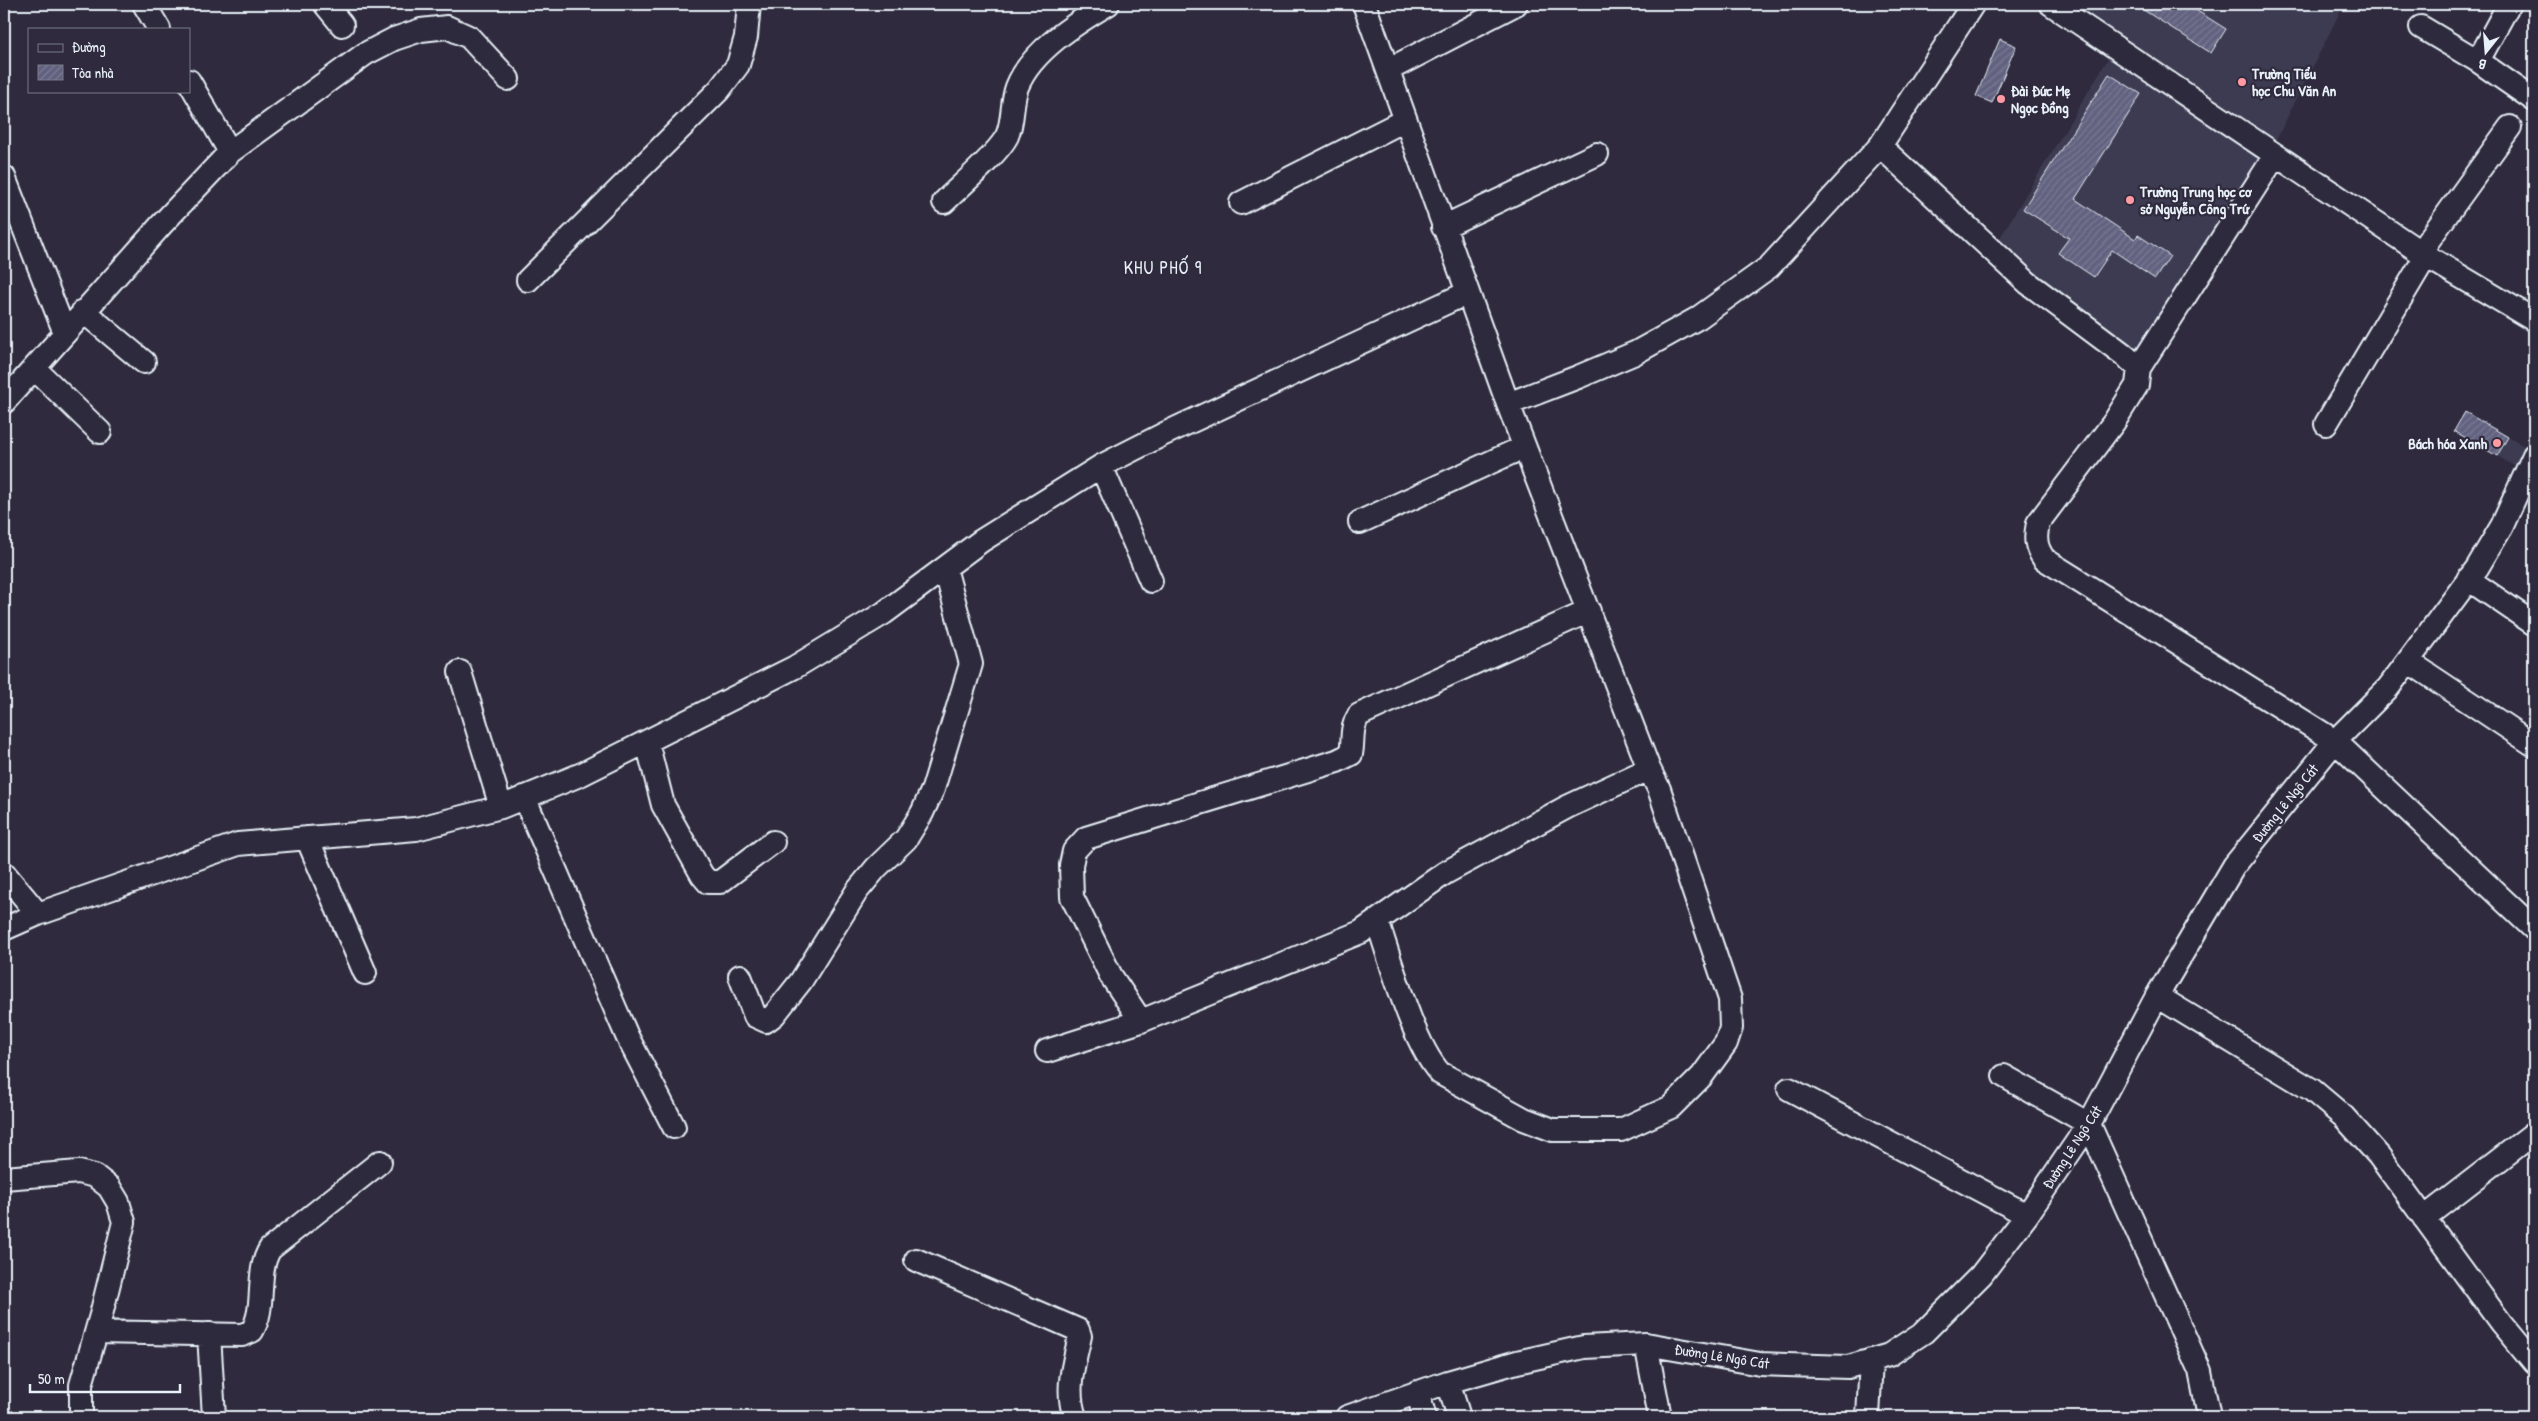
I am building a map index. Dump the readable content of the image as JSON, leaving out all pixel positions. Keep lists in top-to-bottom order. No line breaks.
{"streets":{"street":["Đường Lê Ngô Cát"]},"districts":["KHU PHỐ 9"],"places":["Trường Tiểu học Chu Văn An","Đài Đức Mẹ Ngọc Đồng","Trường Trung học cơ sở Nguyễn Công Trứ","Bách hóa Xanh"],"legend":["Đường","Tòa nhà"],"scale_bar":"50 m","north":"bottom"}
